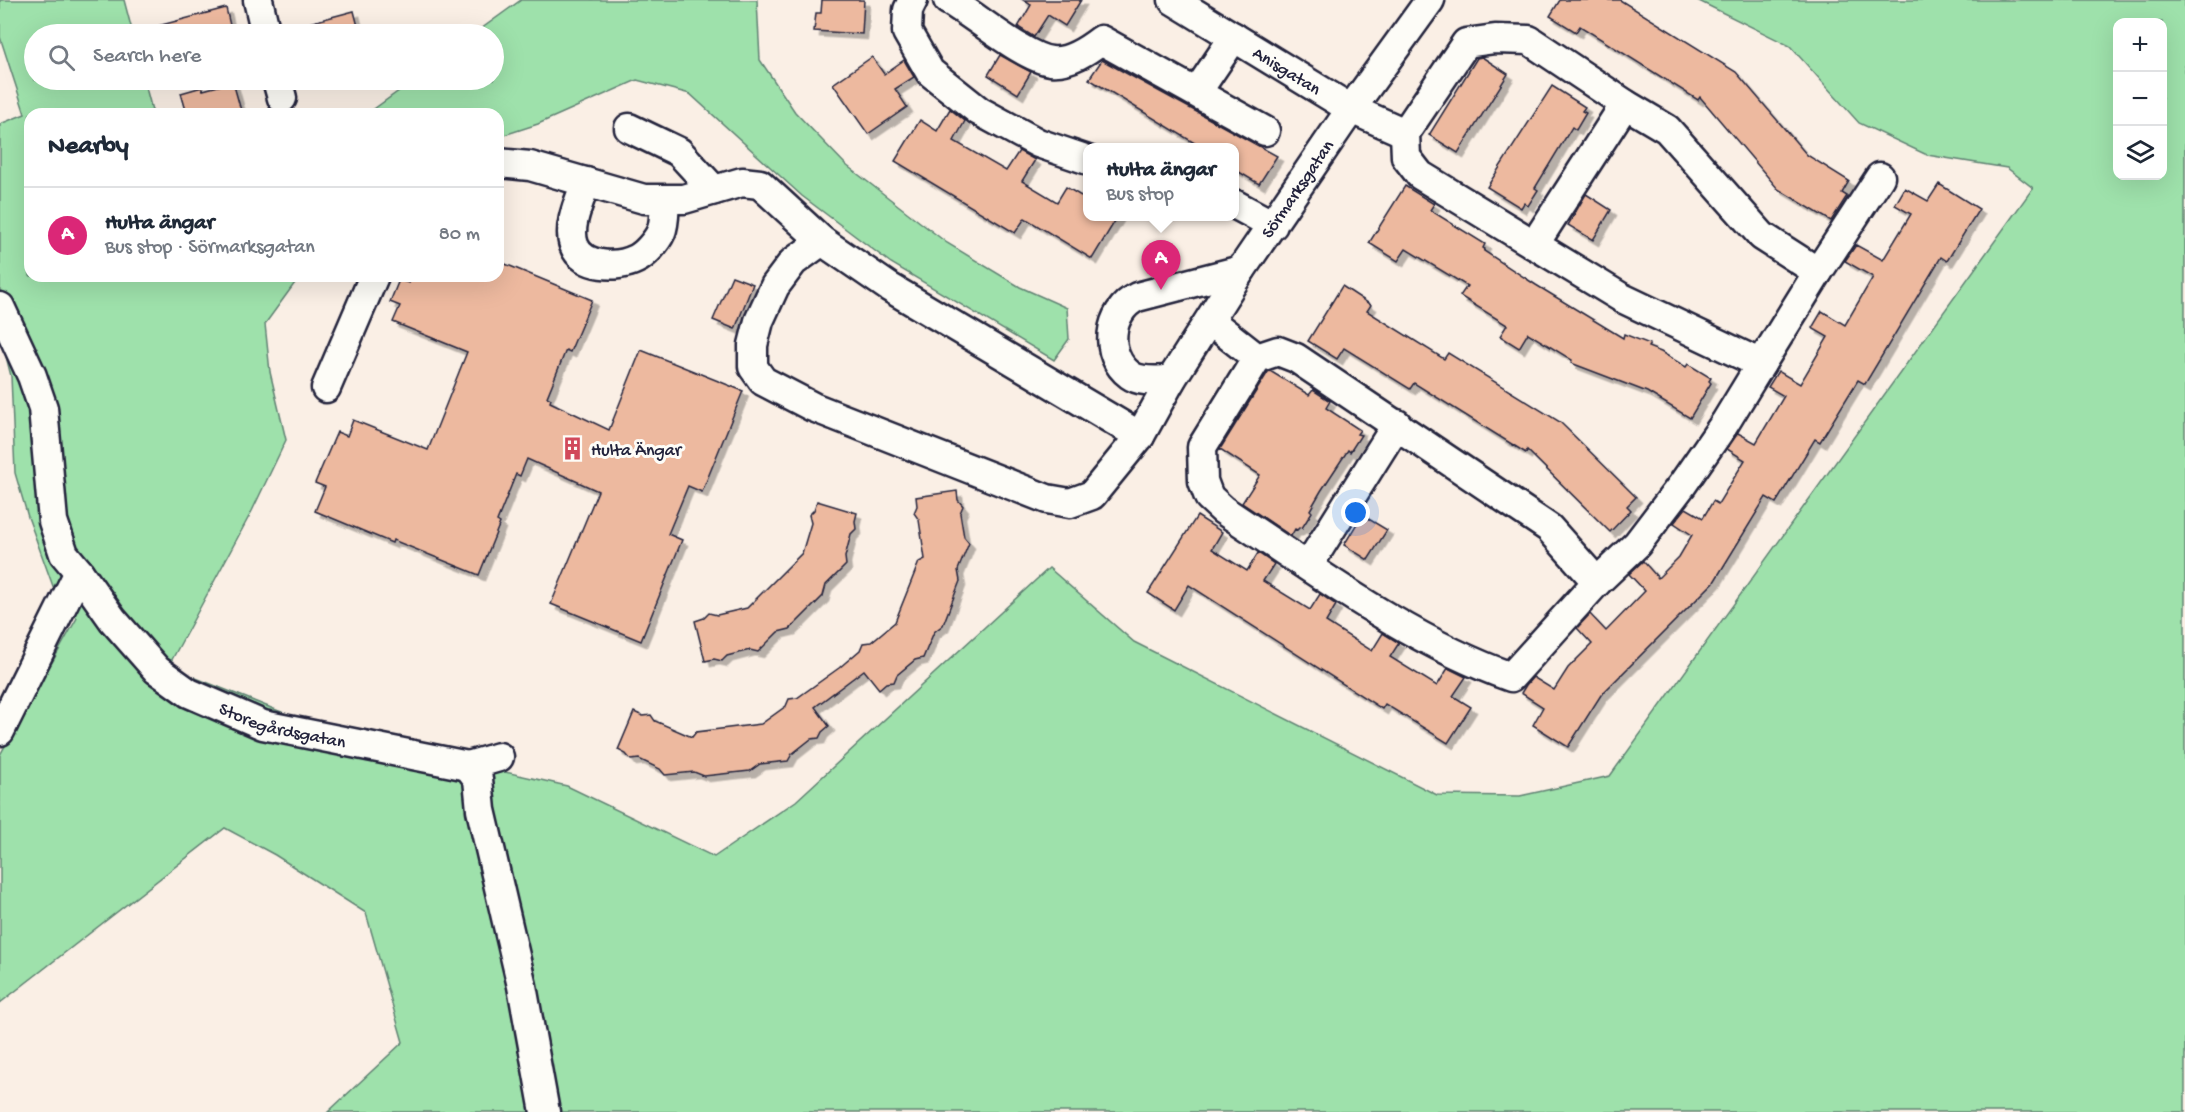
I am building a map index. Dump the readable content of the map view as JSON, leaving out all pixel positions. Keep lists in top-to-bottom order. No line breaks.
{"streets":{"street":["Anisgatan","Sörmarksgatan","Storegårdsgatan"]},"crossings":[["Anisgatan","Sörmarksgatan"]],"places":{"building":["Hulta Ängar"]},"page":{"map_buttons":["+","−"],"search":"Search here","heading":"Nearby","popup":["Hulta ängar","Bus stop"],"list":[{"mark":"A","name":"Hulta ängar","note":"Bus stop · Sörmarksgatan","value":"80 m"}],"pins":"A"}}
